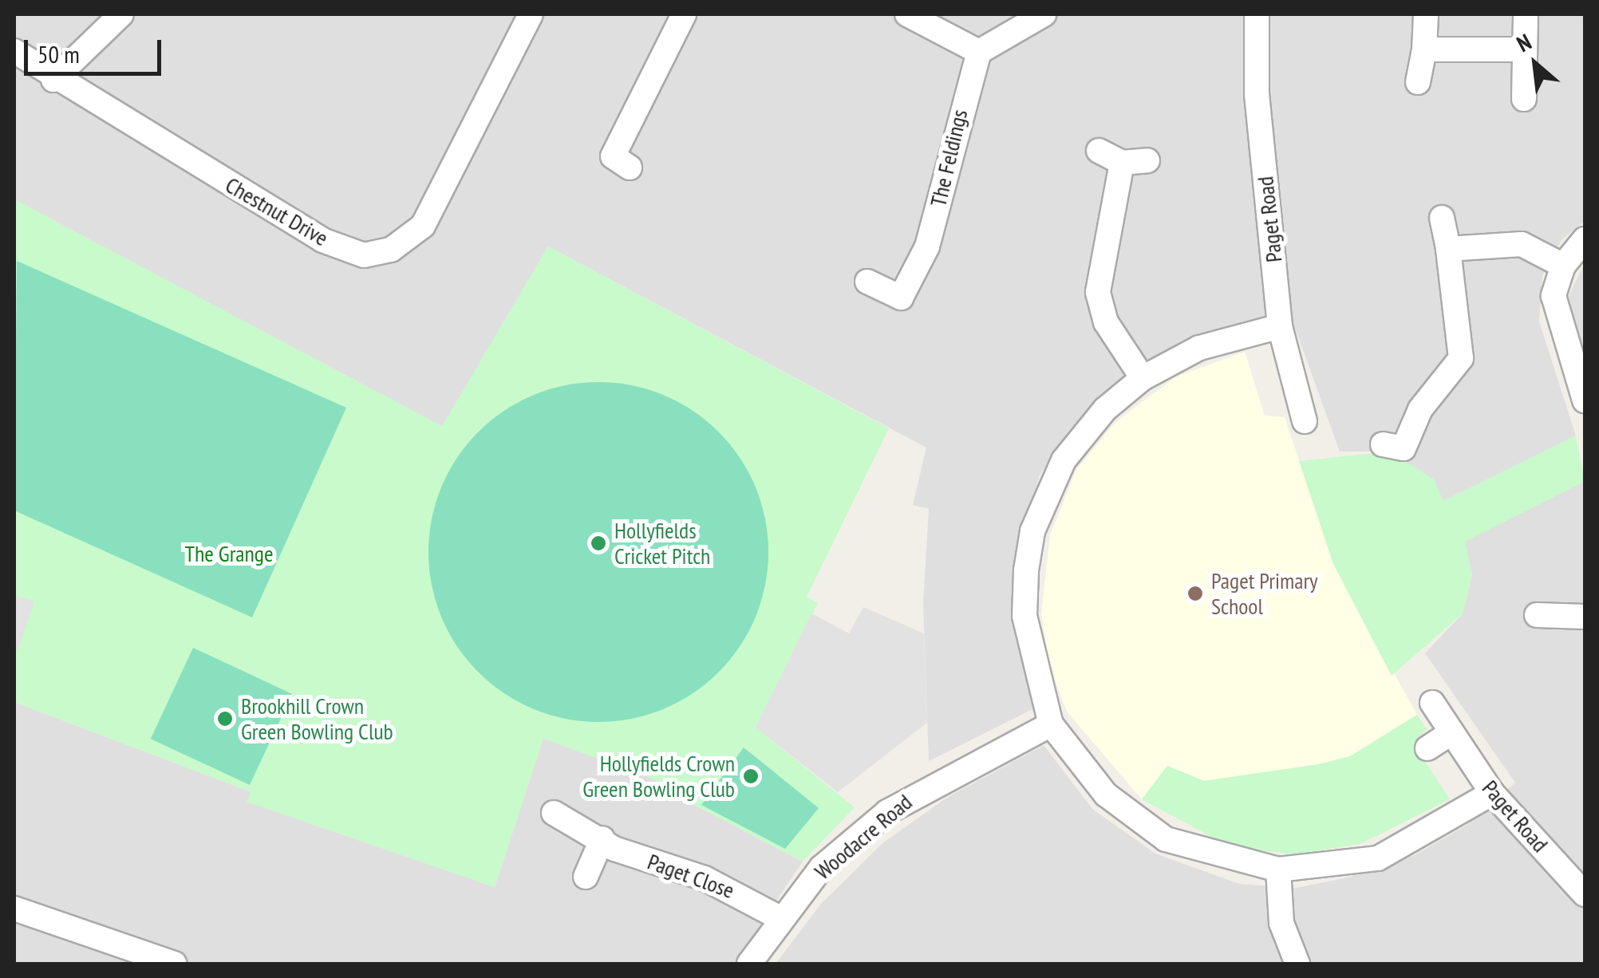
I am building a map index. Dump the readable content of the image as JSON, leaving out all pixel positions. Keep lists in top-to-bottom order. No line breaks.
{"streets":{"street":["The Feldings","Chestnut Drive","Paget Road","Woodacre Road","Paget Close"]},"crossings":[["Woodacre Road","Paget Close"]],"parks":["The Grange"],"places":["Hollyfields Cricket Pitch","Paget Primary School","Brookhill Crown Green Bowling Club","Hollyfields Crown Green Bowling Club"],"scale_bar":"50 m","north":"top left"}
